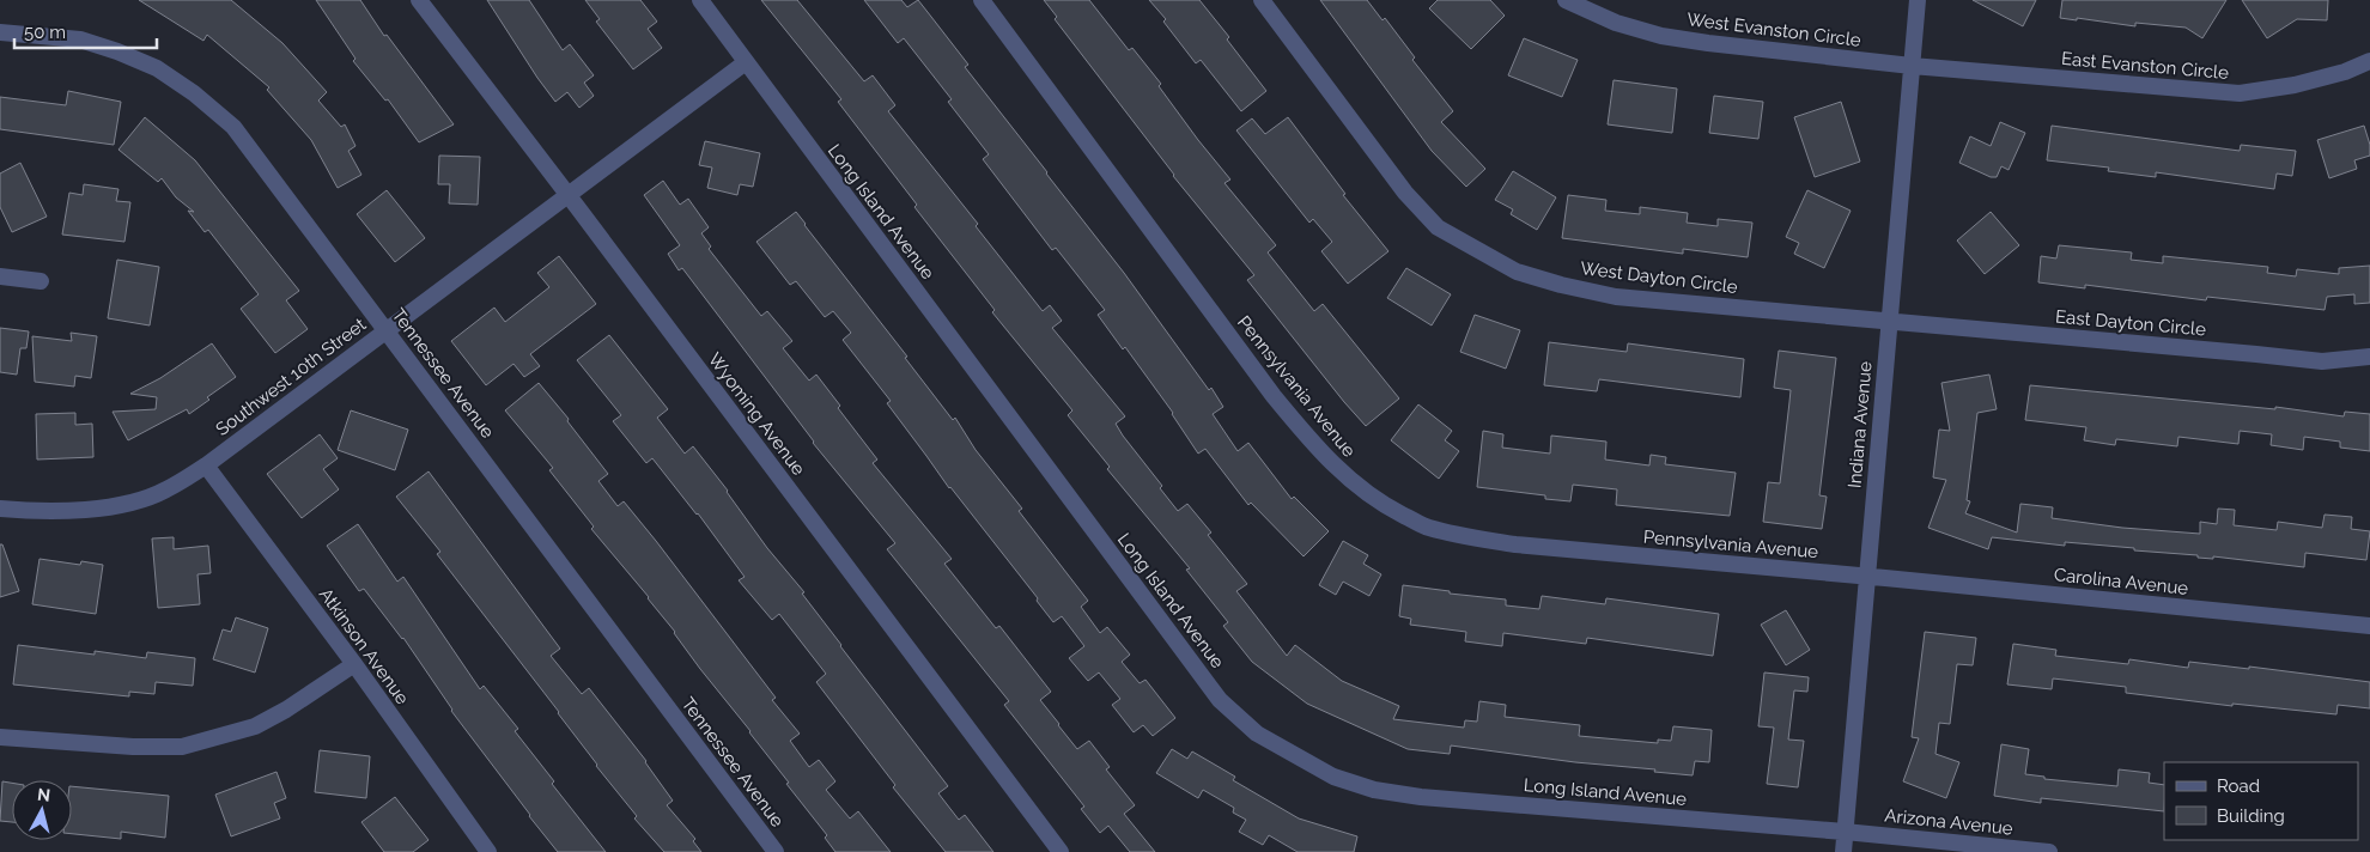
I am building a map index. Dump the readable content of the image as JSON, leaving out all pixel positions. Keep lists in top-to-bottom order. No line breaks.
{"streets":{"street":["West Evanston Circle","East Evanston Circle","Long Island Avenue","West Dayton Circle","East Dayton Circle","Tennessee Avenue","Southwest 10th Street","Pennsylvania Avenue","Wyoming Avenue","Indiana Avenue","Carolina Avenue","Atkinson Avenue","Arizona Avenue"]},"crossings":[["West Evanston Circle","East Evanston Circle"],["West Evanston Circle","Indiana Avenue"],["East Evanston Circle","Indiana Avenue"],["Long Island Avenue","Southwest 10th Street"],["Long Island Avenue","Indiana Avenue"],["Long Island Avenue","Arizona Avenue"],["West Dayton Circle","East Dayton Circle"],["West Dayton Circle","Indiana Avenue"],["East Dayton Circle","Indiana Avenue"],["Tennessee Avenue","Southwest 10th Street"],["Southwest 10th Street","Wyoming Avenue"],["Southwest 10th Street","Atkinson Avenue"],["Pennsylvania Avenue","Indiana Avenue"],["Pennsylvania Avenue","Carolina Avenue"],["Indiana Avenue","Carolina Avenue"],["Indiana Avenue","Arizona Avenue"]],"legend":["Road","Building"],"scale_bar":"50 m","north":"top"}
